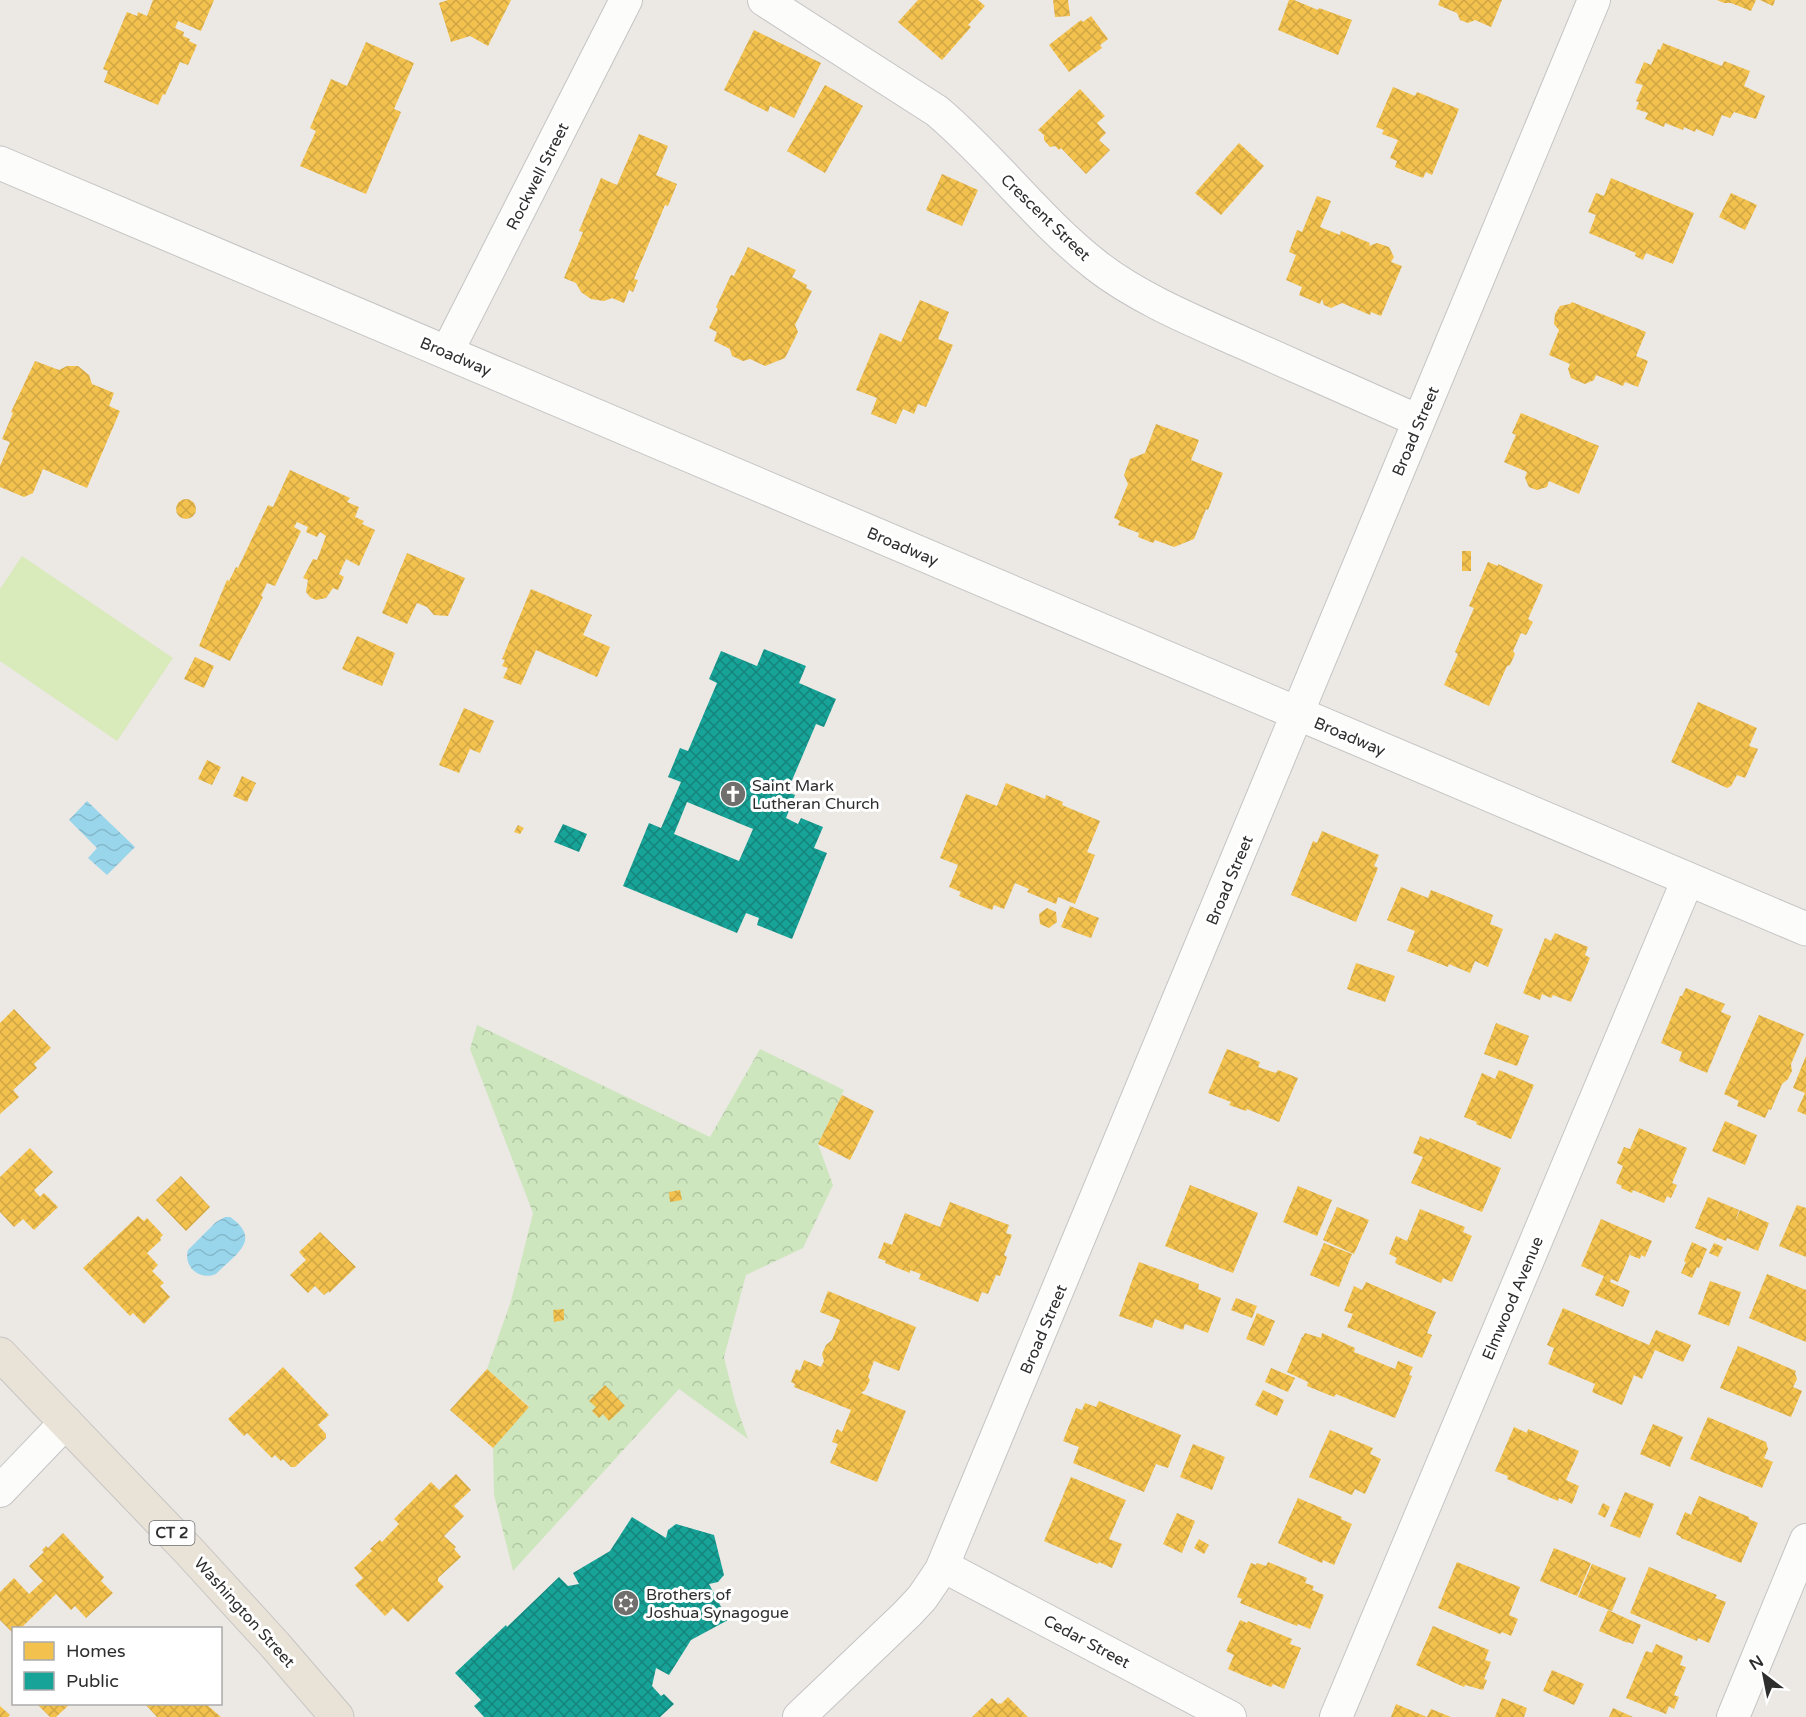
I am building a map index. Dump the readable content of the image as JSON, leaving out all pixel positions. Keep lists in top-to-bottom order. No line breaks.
{"streets":{"highway":["CT 2","Washington Street"],"main road":["Broadway"],"street":["Rockwell Street","Crescent Street","Broad Street","Elmwood Avenue","Cedar Street"]},"crossings":[["Rockwell Street","Broadway"],["Crescent Street","Broad Street"],["Broadway","Broad Street"],["Broadway","Elmwood Avenue"],["Broad Street","Cedar Street"]],"places":{"church":["Saint Mark Lutheran Church"],"synagogue":["Brothers of Joshua Synagogue"]},"legend":["Homes","Public"],"north":"top left"}
